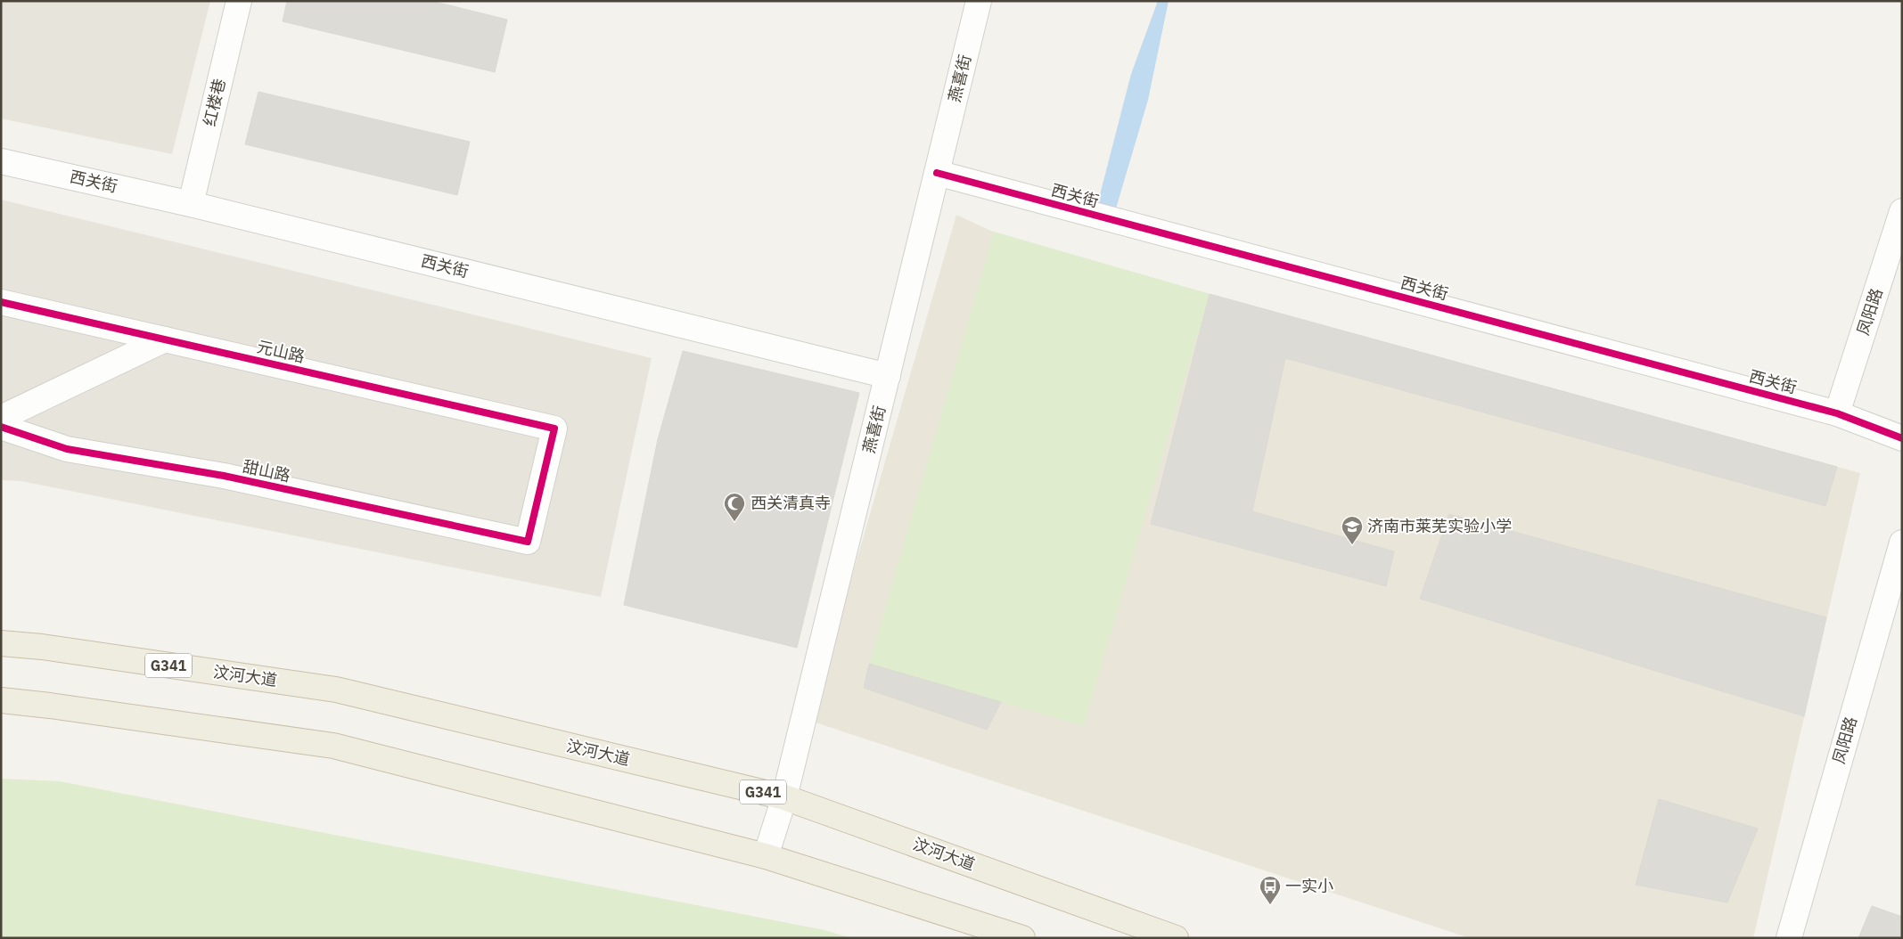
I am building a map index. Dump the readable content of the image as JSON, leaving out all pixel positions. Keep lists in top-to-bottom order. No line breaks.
{"streets":{"highway":["G341","汶河大道"],"street":["燕喜街","红楼巷","西关街","凤阳路","元山路","甜山路"]},"crossings":[["燕喜街","西关街"],["燕喜街","汶河大道"],["红楼巷","西关街"],["西关街","凤阳路"],["元山路","甜山路"]],"places":{"mosque":["西关清真寺"],"school or university":["济南市莱芜实验小学"],"bus stop":["一实小"]}}
